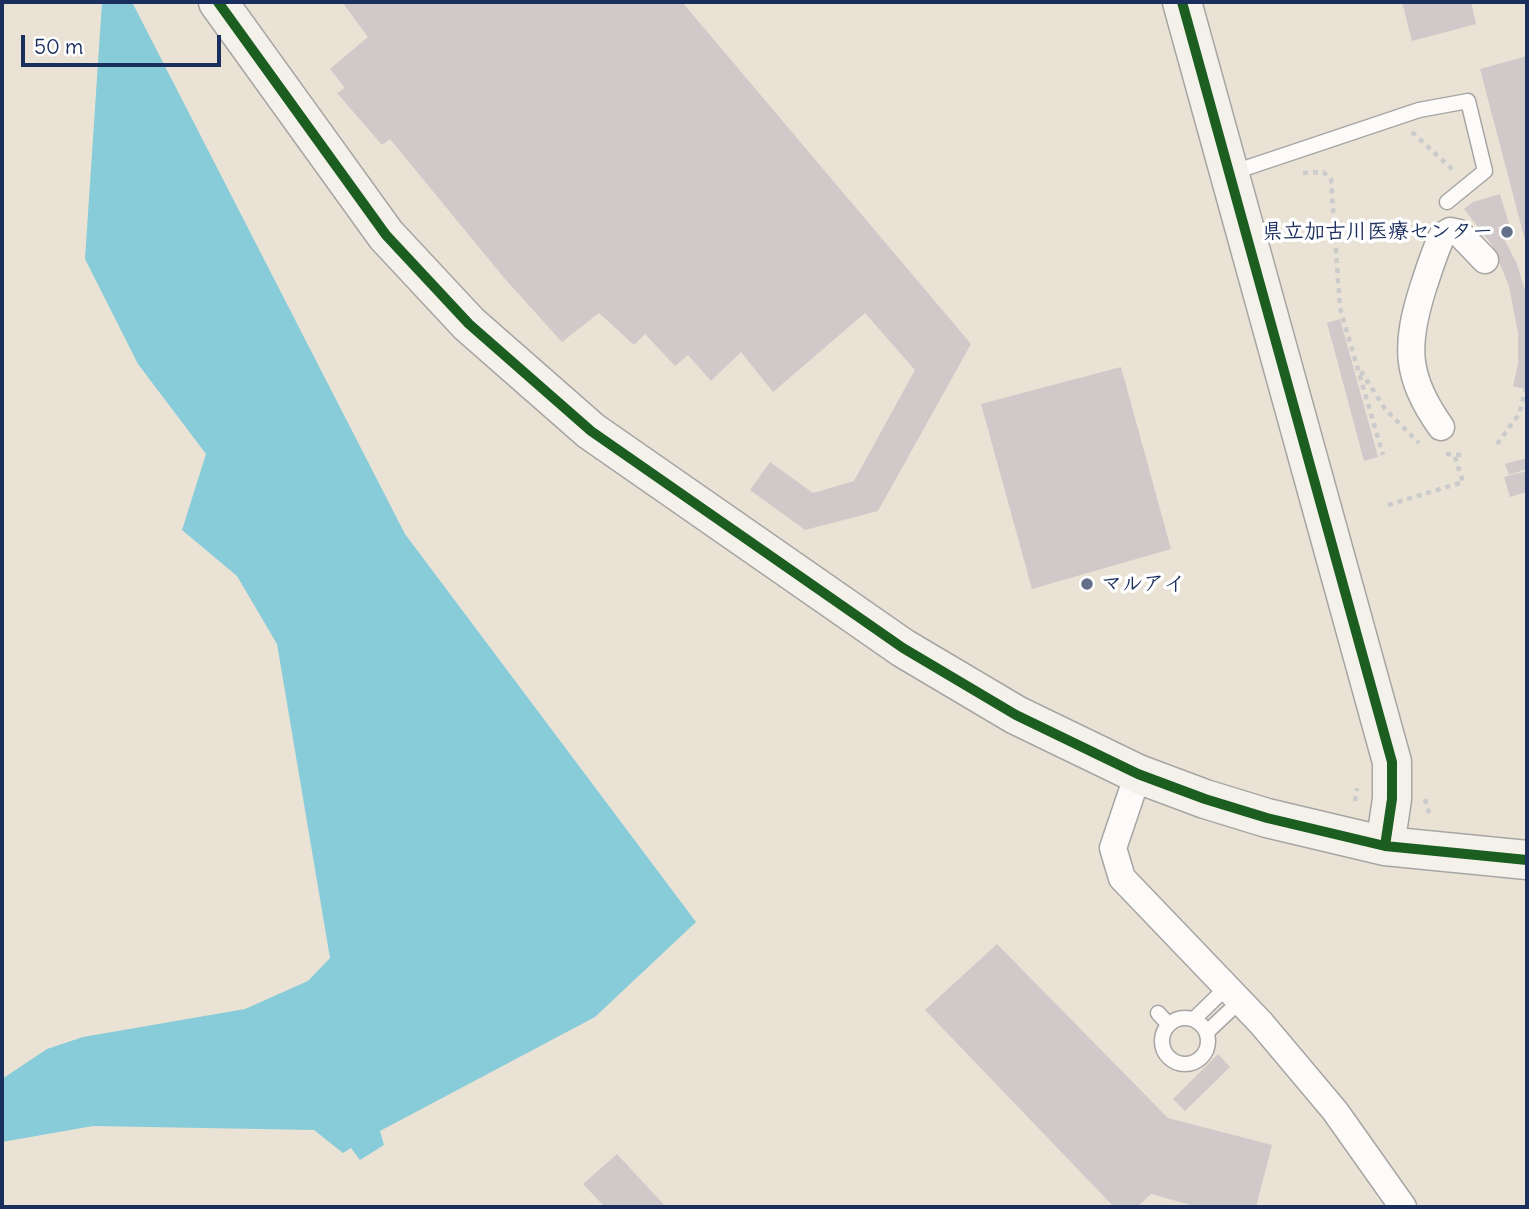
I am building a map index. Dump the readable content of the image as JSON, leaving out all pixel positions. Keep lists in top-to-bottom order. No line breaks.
{"places":["県立加古川医療センター","マルアイ"],"scale_bar":"50 m"}
